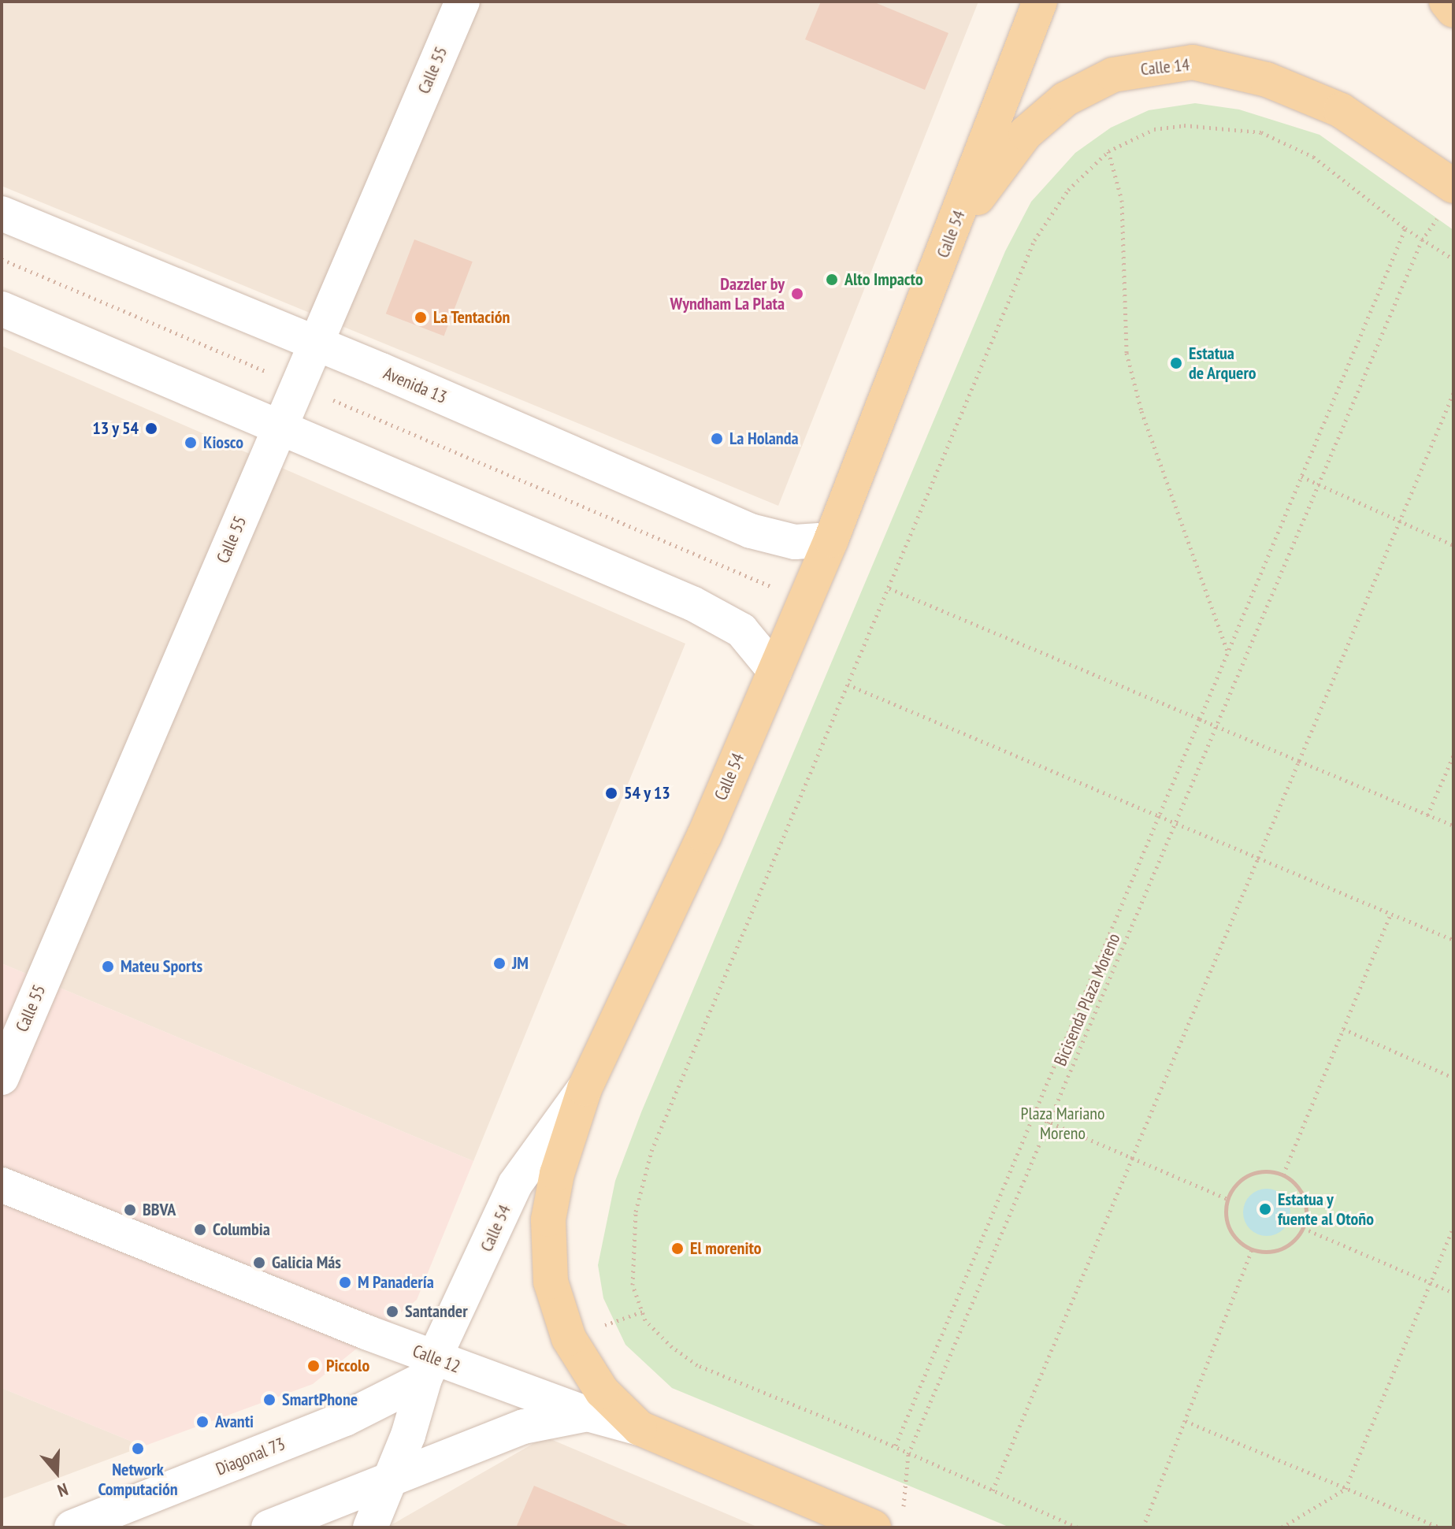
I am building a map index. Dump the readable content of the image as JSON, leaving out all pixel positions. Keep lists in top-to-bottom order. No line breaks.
{"streets":{"main road":["Calle 14","Calle 55","Calle 54","Avenida 13","Calle 12","Diagonal 73"],"path":["Bicisenda Plaza Moreno"]},"crossings":[["Calle 14","Calle 54"],["Calle 55","Avenida 13"],["Calle 54","Avenida 13"],["Calle 54","Calle 12"],["Calle 54","Diagonal 73"],["Bicisenda Plaza Moreno","Calle 12"],["Calle 12","Diagonal 73"]],"parks":["Plaza Mariano Moreno"],"places":["Alto Impacto","Dazzler by Wyndham La Plata","La Tentación","Estatua de Arquero","13 y 54","La Holanda","Kiosco","54 y 13","JM","Mateu Sports","Estatua y fuente al Otoño","BBVA","Columbia","El morenito","Galicia Más","M Panadería","Santander","Piccolo","SmartPhone","Avanti","Network Computación"],"north":"bottom"}
